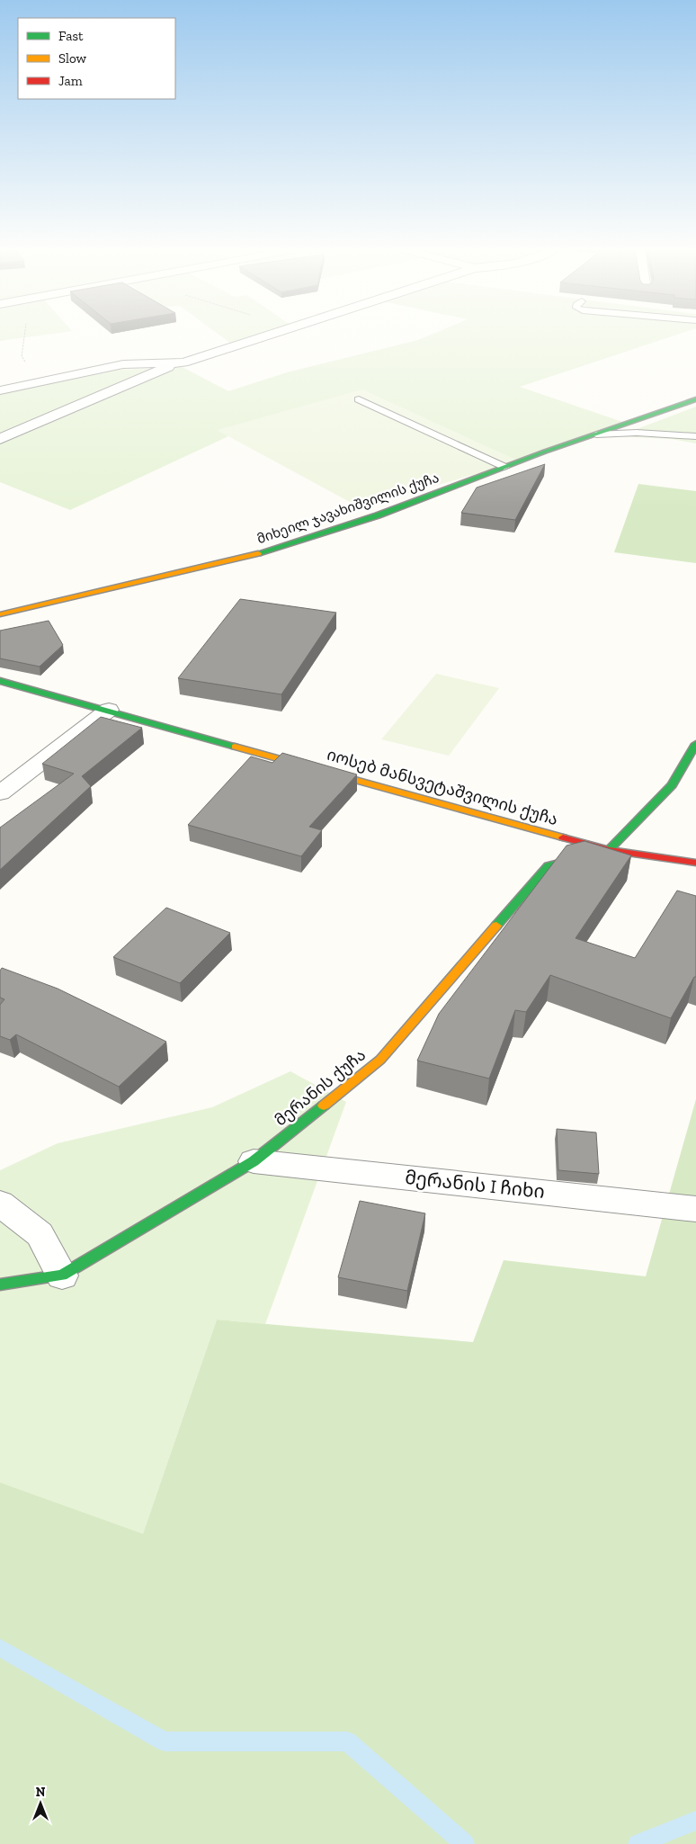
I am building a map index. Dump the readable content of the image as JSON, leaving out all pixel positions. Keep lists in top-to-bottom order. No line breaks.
{"streets":{"street":["მიხეილ ჯავახიშვილის ქუჩა","იოსებ მანსვეტაშვილის ქუჩა","მერანის ქუჩა","მერანის I ჩიხი"]},"crossings":[["იოსებ მანსვეტაშვილის ქუჩა","მერანის ქუჩა"],["მერანის ქუჩა","მერანის I ჩიხი"]],"legend":["Fast","Slow","Jam"],"north":"top"}
